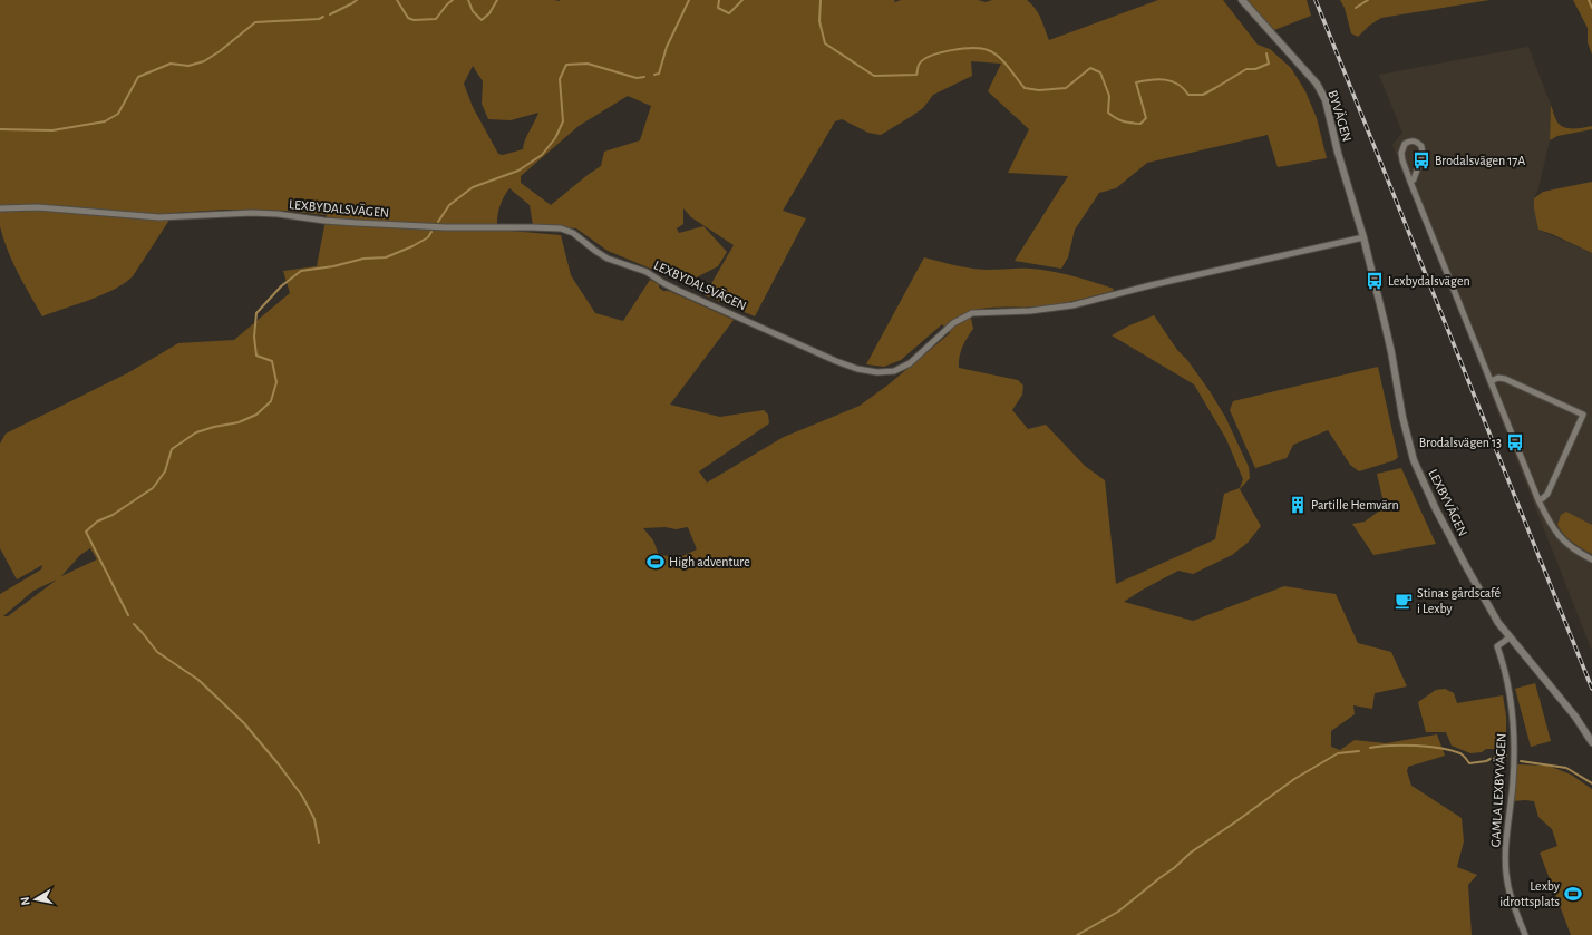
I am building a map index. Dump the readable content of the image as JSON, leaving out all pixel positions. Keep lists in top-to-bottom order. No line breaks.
{"streets":{"street":["BYVÄGEN","LEXBYDALSVÄGEN","LEXBYVÄGEN","GAMLA LEXBYVÄGEN"]},"crossings":[["BYVÄGEN","LEXBYDALSVÄGEN"],["BYVÄGEN","LEXBYVÄGEN"],["LEXBYDALSVÄGEN","LEXBYVÄGEN"],["LEXBYVÄGEN","GAMLA LEXBYVÄGEN"]],"places":{"bus stop":["Brodalsvägen 17A","Lexbydalsvägen","Brodalsvägen 13"],"building":["Partille Hemvärn"],"sports":["High adventure","Lexby idrottsplats"],"cafe":["Stinas gårdscafé i Lexby"]},"north":"left"}
